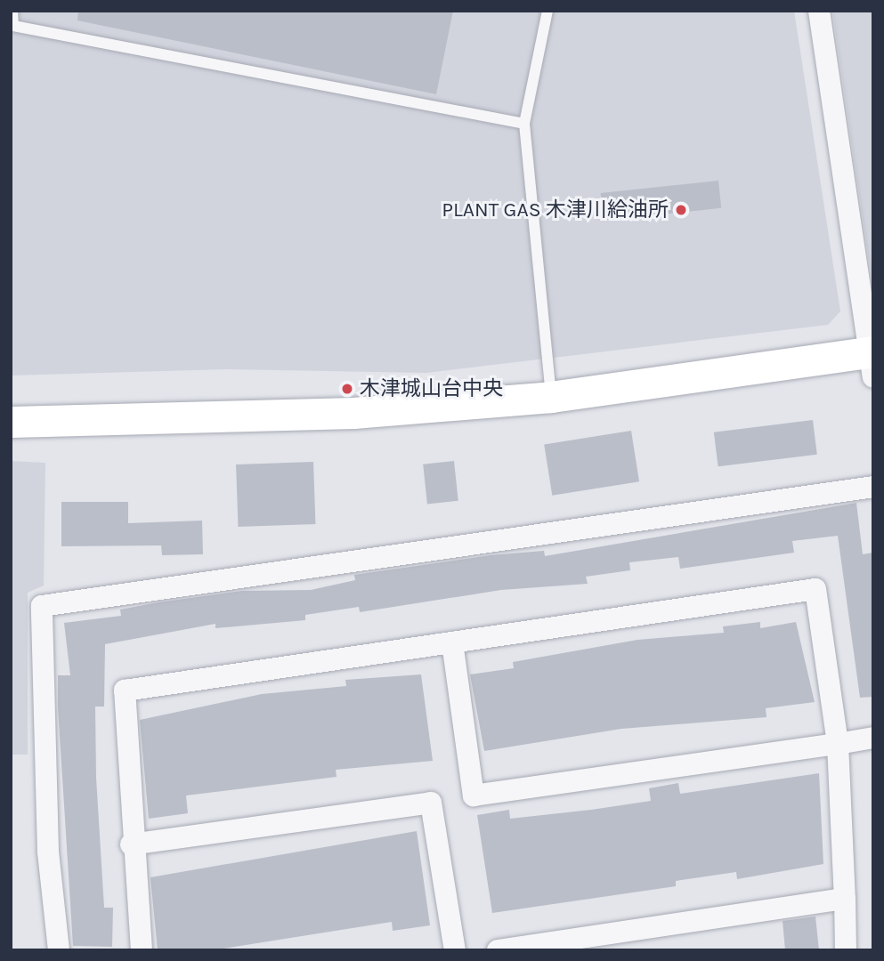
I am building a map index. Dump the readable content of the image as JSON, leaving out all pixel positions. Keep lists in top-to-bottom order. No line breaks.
{"places":["PLANT GAS 木津川給油所","木津城山台中央"]}
